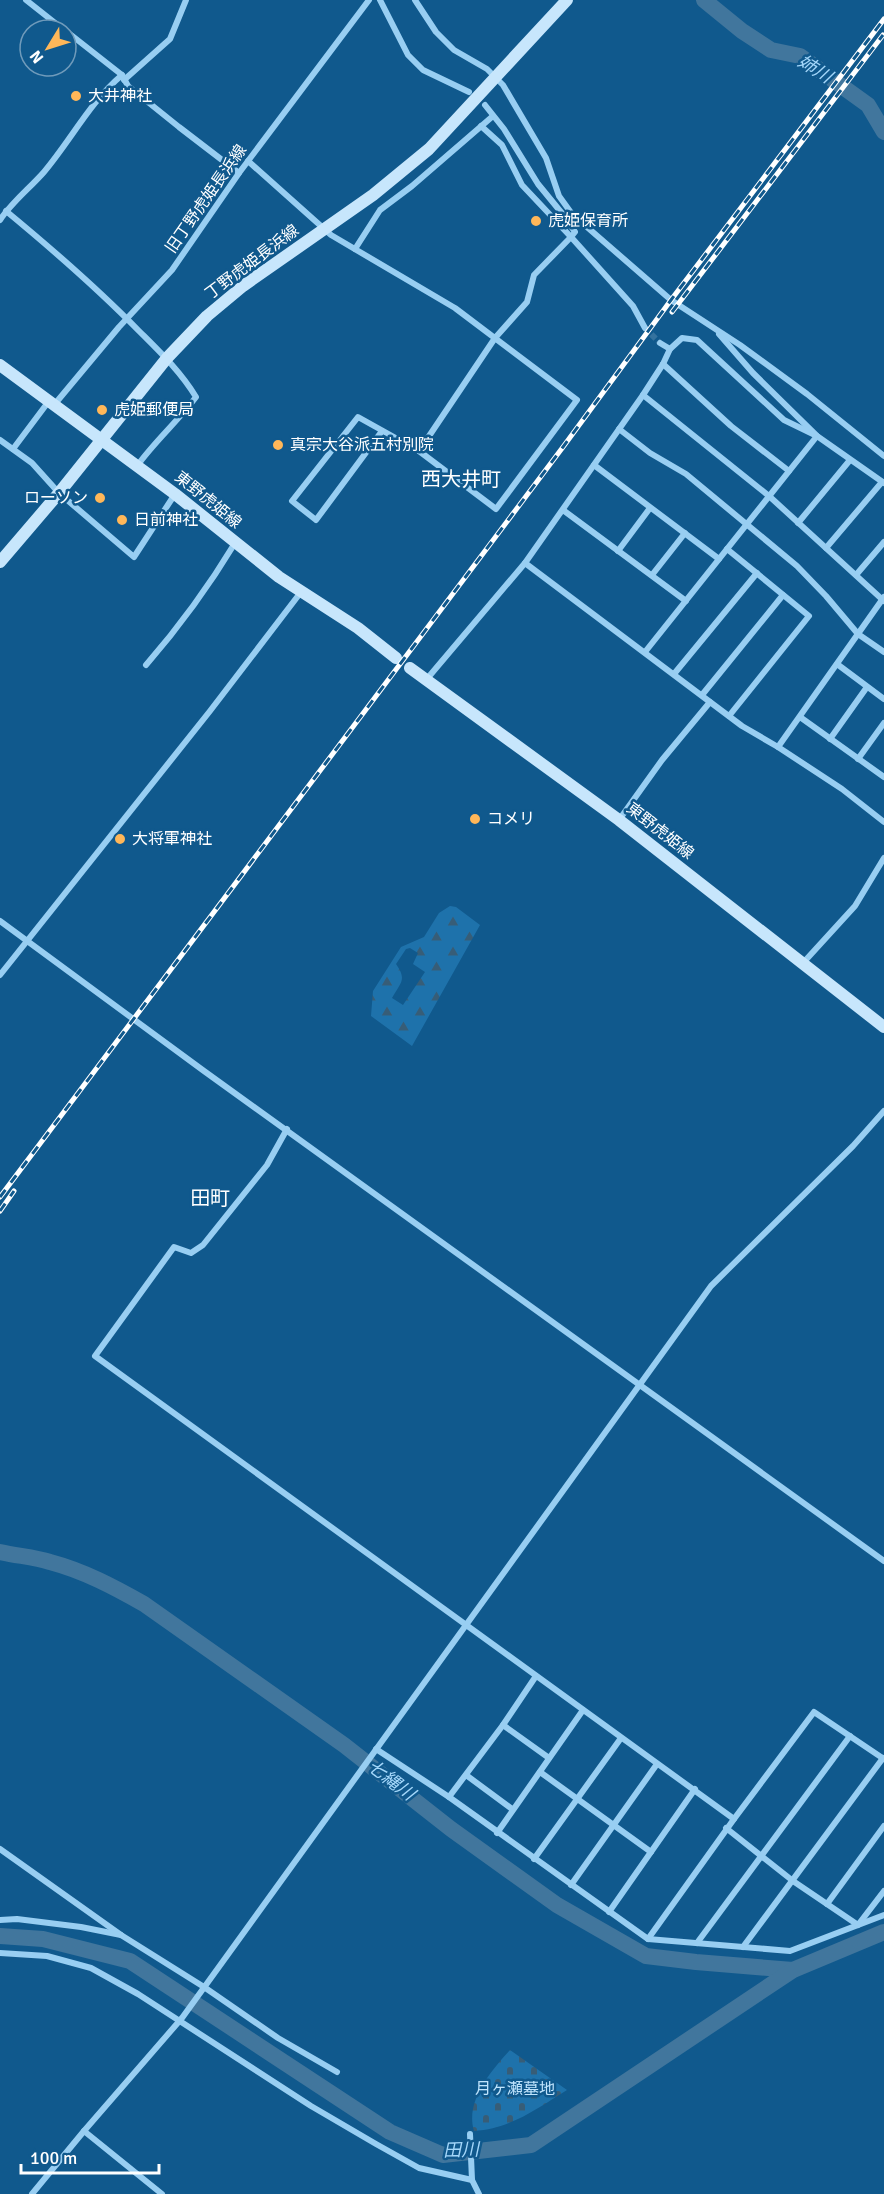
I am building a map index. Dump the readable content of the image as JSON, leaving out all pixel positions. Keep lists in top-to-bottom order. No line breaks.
{"streets":{"main road":["丁野虎姫長浜線","東野虎姫線"],"street":["旧丁野虎姫長浜線"]},"crossings":[["旧丁野虎姫長浜線","東野虎姫線"],["丁野虎姫長浜線","東野虎姫線"]],"districts":["西大井町","田町"],"water":["姉川","七縄川","田川"],"parks":["月ヶ瀬墓地"],"places":["大井神社","虎姫保育所","虎姫郵便局","真宗大谷派五村別院","ローソン","日前神社","コメリ","大将軍神社"],"scale_bar":"100 m","north":"bottom left"}
